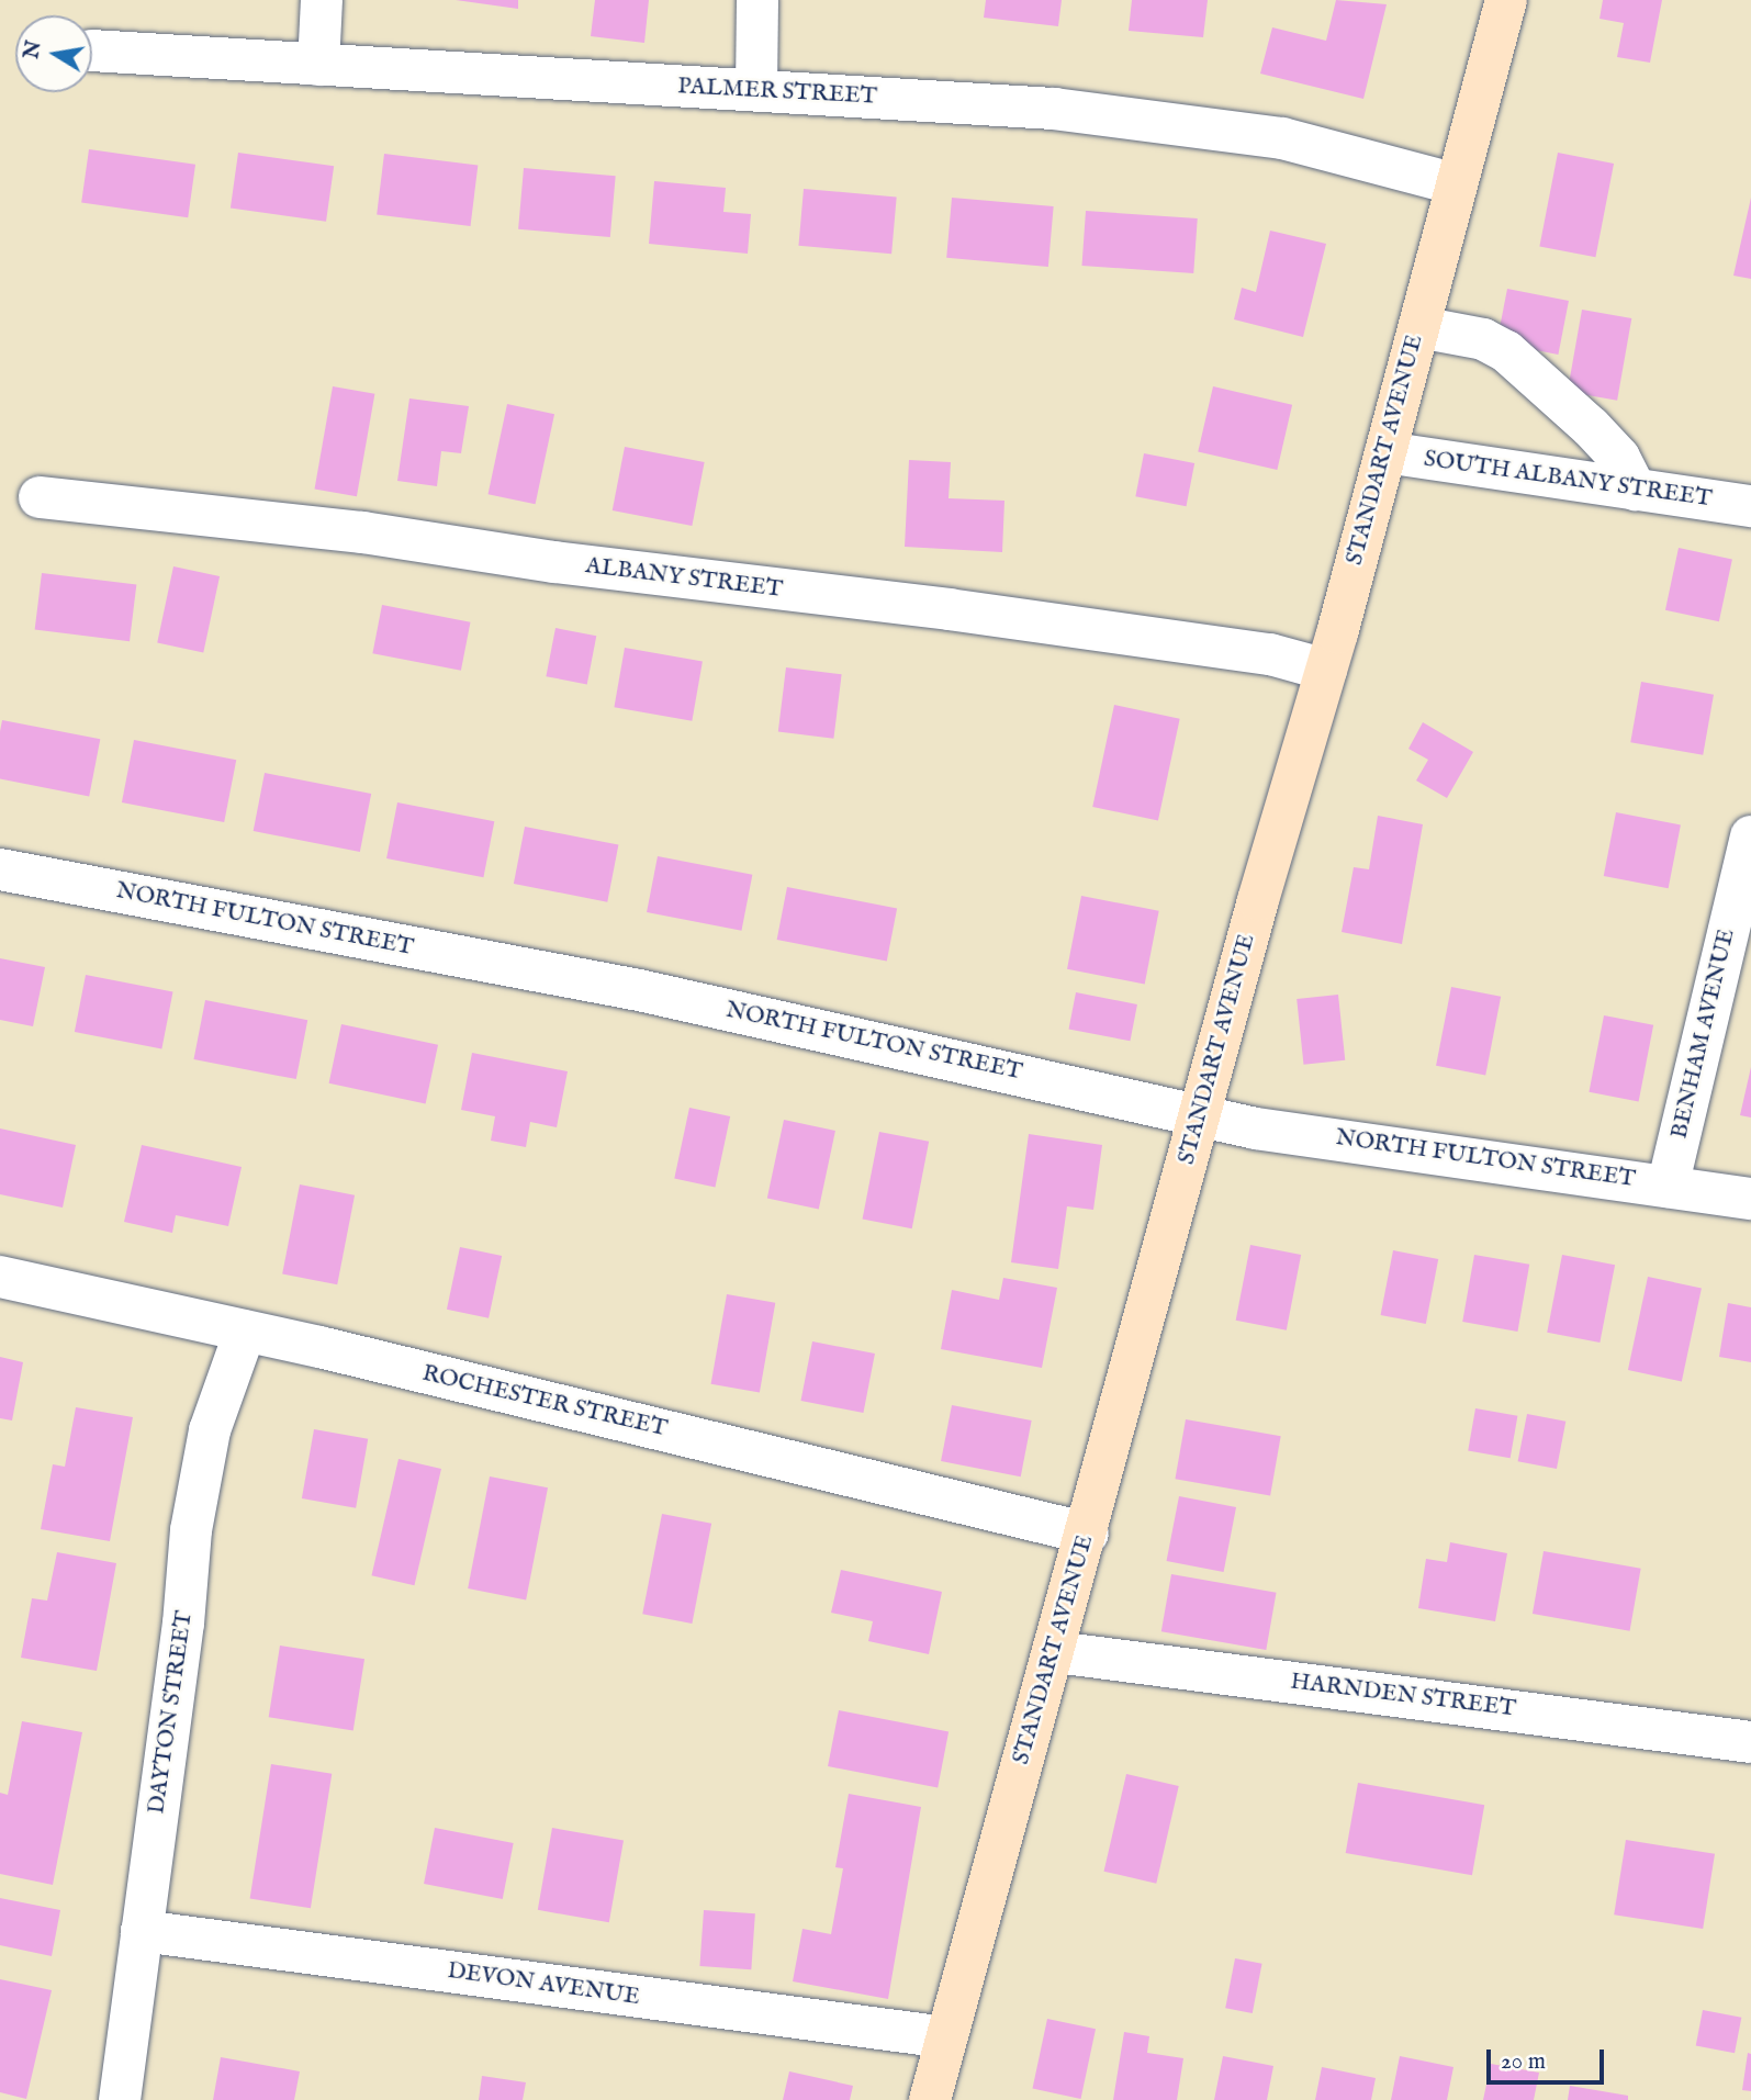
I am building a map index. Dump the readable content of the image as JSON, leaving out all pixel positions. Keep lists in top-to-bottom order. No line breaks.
{"streets":{"street":["PALMER STREET","STANDART AVENUE","SOUTH ALBANY STREET","ALBANY STREET","NORTH FULTON STREET","BENHAM AVENUE","ROCHESTER STREET","HARNDEN STREET","DAYTON STREET","DEVON AVENUE"]},"crossings":[["PALMER STREET","STANDART AVENUE"],["STANDART AVENUE","SOUTH ALBANY STREET"],["STANDART AVENUE","ALBANY STREET"],["STANDART AVENUE","NORTH FULTON STREET"],["STANDART AVENUE","ROCHESTER STREET"],["STANDART AVENUE","HARNDEN STREET"],["STANDART AVENUE","DEVON AVENUE"],["NORTH FULTON STREET","BENHAM AVENUE"],["ROCHESTER STREET","DAYTON STREET"],["DAYTON STREET","DEVON AVENUE"]],"scale_bar":"20 m","north":"left"}
